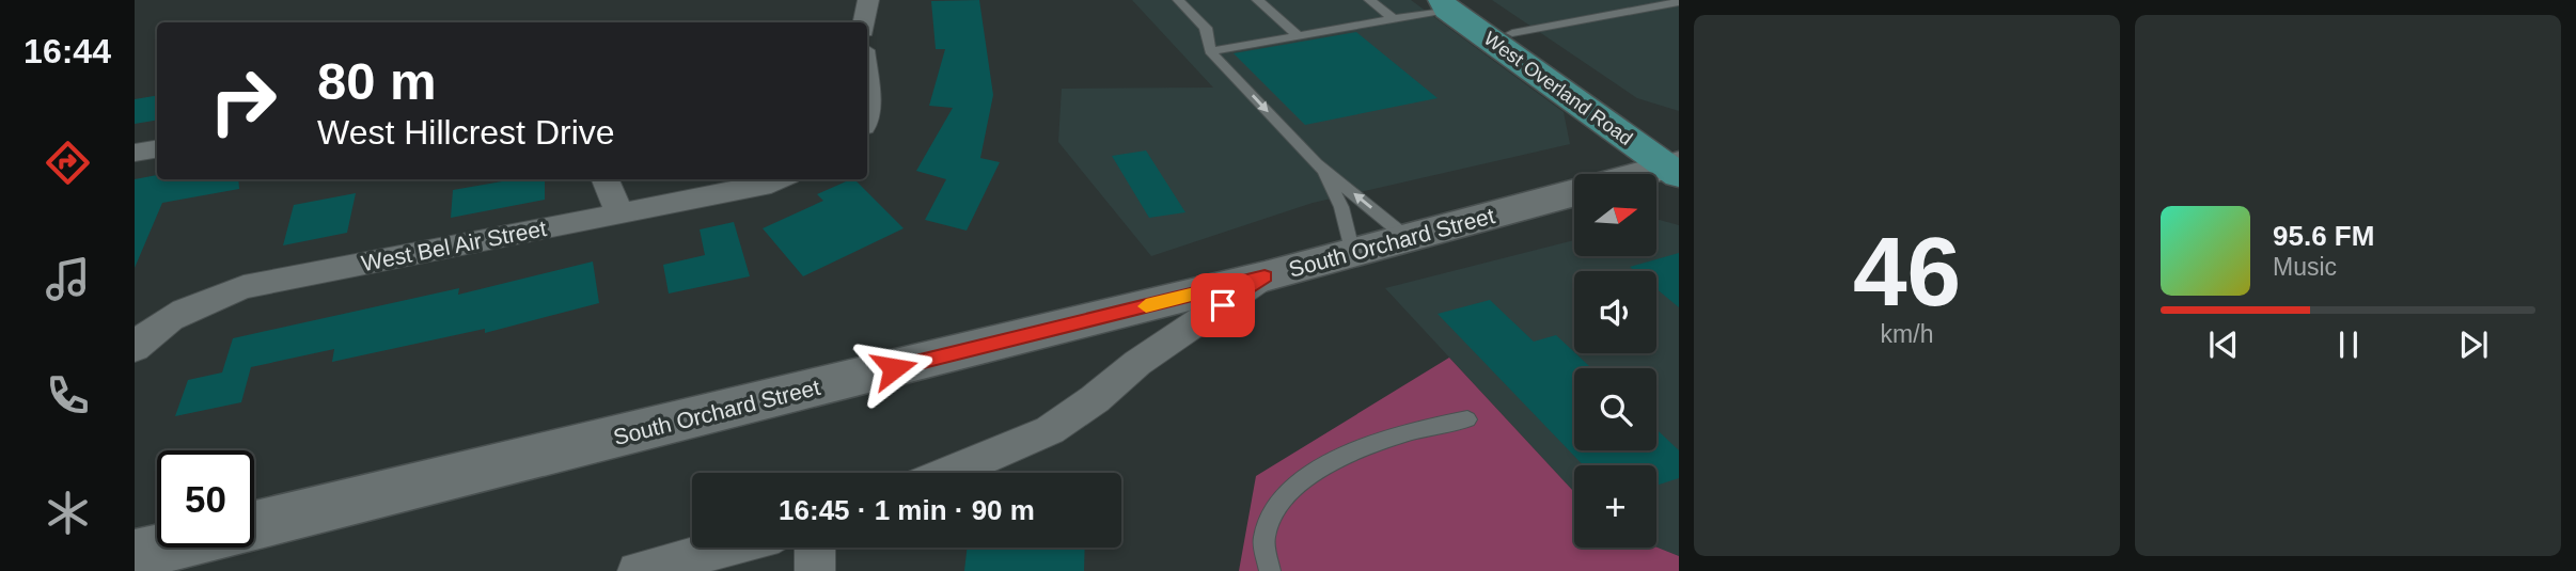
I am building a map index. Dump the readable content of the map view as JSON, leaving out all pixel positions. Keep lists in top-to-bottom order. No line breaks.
{"streets":{"main road":["West Overland Road","South Orchard Street"],"street":["West Bel Air Street"]},"north":"right","page":{"tabs":"16:44","tile":["46","km/h"],"turn":["80 m","West Hillcrest Drive"],"map_buttons":"+","song":["95.6 FM","Music"],"limit":"50","trip":"16:45 · 1 min · 90 m"}}
